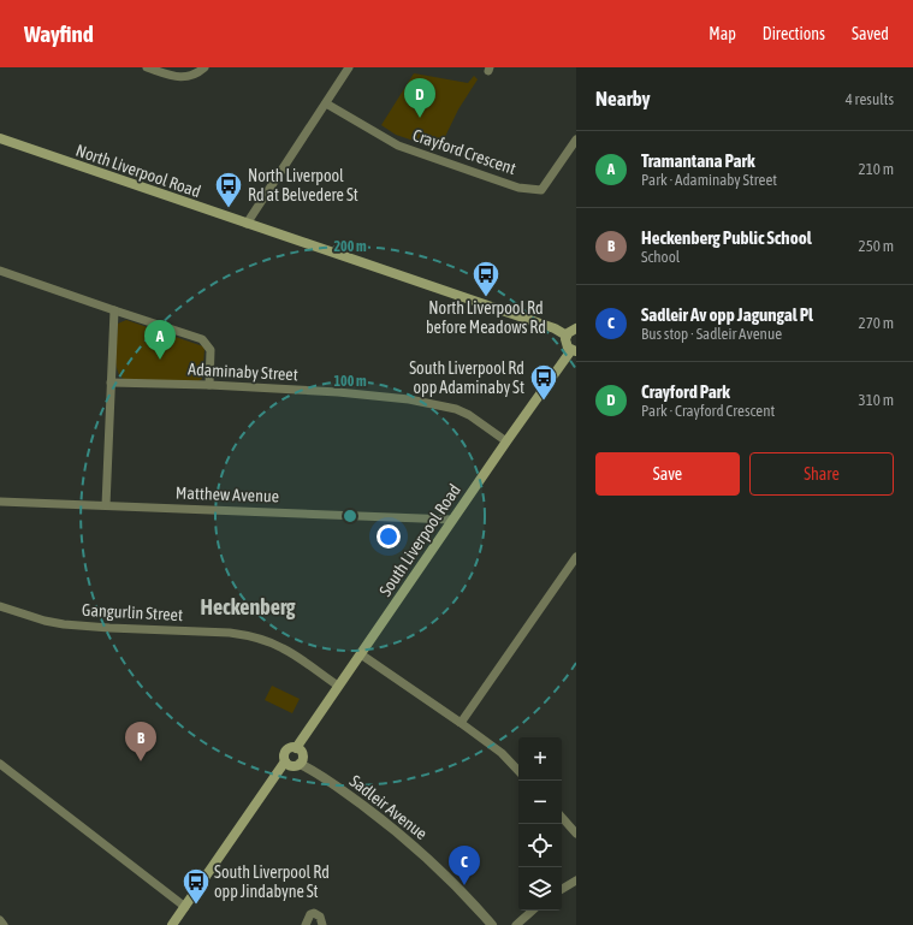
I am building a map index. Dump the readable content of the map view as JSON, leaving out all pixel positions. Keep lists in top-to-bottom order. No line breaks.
{"streets":{"main road":["North Liverpool Road","South Liverpool Road"],"street":["Crayford Crescent","Adaminaby Street","Matthew Avenue","Gangurlin Street","Sadleir Avenue"]},"crossings":[["Adaminaby Street","South Liverpool Road"],["Matthew Avenue","South Liverpool Road"],["South Liverpool Road","Gangurlin Street"],["South Liverpool Road","Sadleir Avenue"]],"districts":["Heckenberg"],"places":{"bus stop":["North Liverpool Rd at Belvedere St","North Liverpool Rd before Meadows Rd","South Liverpool Rd opp Adaminaby St","South Liverpool Rd opp Jindabyne St"]},"page":{"header":"Wayfind","nav":["Map","Directions","Saved"],"heading":["Nearby","4 results"],"pins":["D","A","B","C"],"list":[{"mark":"A","name":"Tramantana Park","note":"Park · Adaminaby Street","value":"210 m"},{"mark":"B","name":"Heckenberg Public School","note":"School","value":"250 m"},{"mark":"C","name":"Sadleir Av opp Jagungal Pl","note":"Bus stop · Sadleir Avenue","value":"270 m"},{"mark":"D","name":"Crayford Park","note":"Park · Crayford Crescent","value":"310 m"}],"buttons":["Save","Share"],"map_buttons":["+","−"]},"rings":["200 m","100 m"]}
